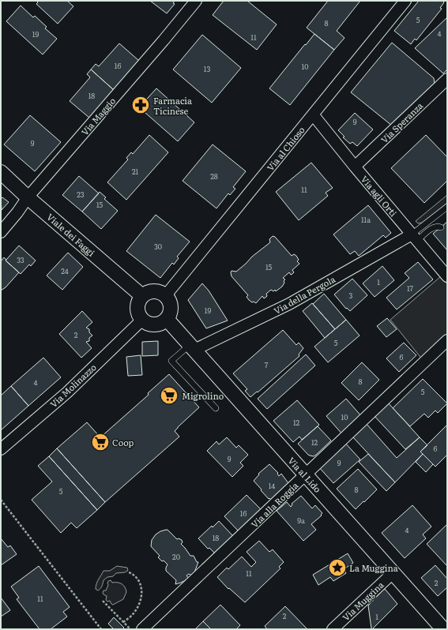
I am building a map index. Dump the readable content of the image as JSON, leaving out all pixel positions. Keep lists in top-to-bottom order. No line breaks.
{"streets":{"street":["Via Maggio","Via Speranza","Via al Chioso","Via agli Orti","Viale dei Faggi","Via della Pergola","Via Molinazzo","Via al Lido","Via alla Roggia","Via Muggina"]},"crossings":[["Via Maggio","Viale dei Faggi"],["Via Speranza","Via agli Orti"],["Via al Chioso","Via agli Orti"],["Via al Chioso","Viale dei Faggi"],["Via al Chioso","Via Molinazzo"],["Via al Chioso","Via al Lido"],["Via agli Orti","Via della Pergola"],["Viale dei Faggi","Via Molinazzo"],["Viale dei Faggi","Via al Lido"],["Via della Pergola","Via al Lido"],["Via Molinazzo","Via al Lido"],["Via al Lido","Via alla Roggia"],["Via al Lido","Via Muggina"]],"places":{"pharmacy":["Farmacia Ticinese"],"supermarket":["Migrolino","Coop"],"place":["La Muggina"]},"house_numbers":["5","8","4","19","11","16","10","13","18","9","9","21","28","11","23","15","11a","30","33","15","24","1","17","3","19","2","5","6","7","8","4","5","10","12","12","6","9","9","14","8","5","16","9a","4","18","20","11","2","11","2","1"]}
